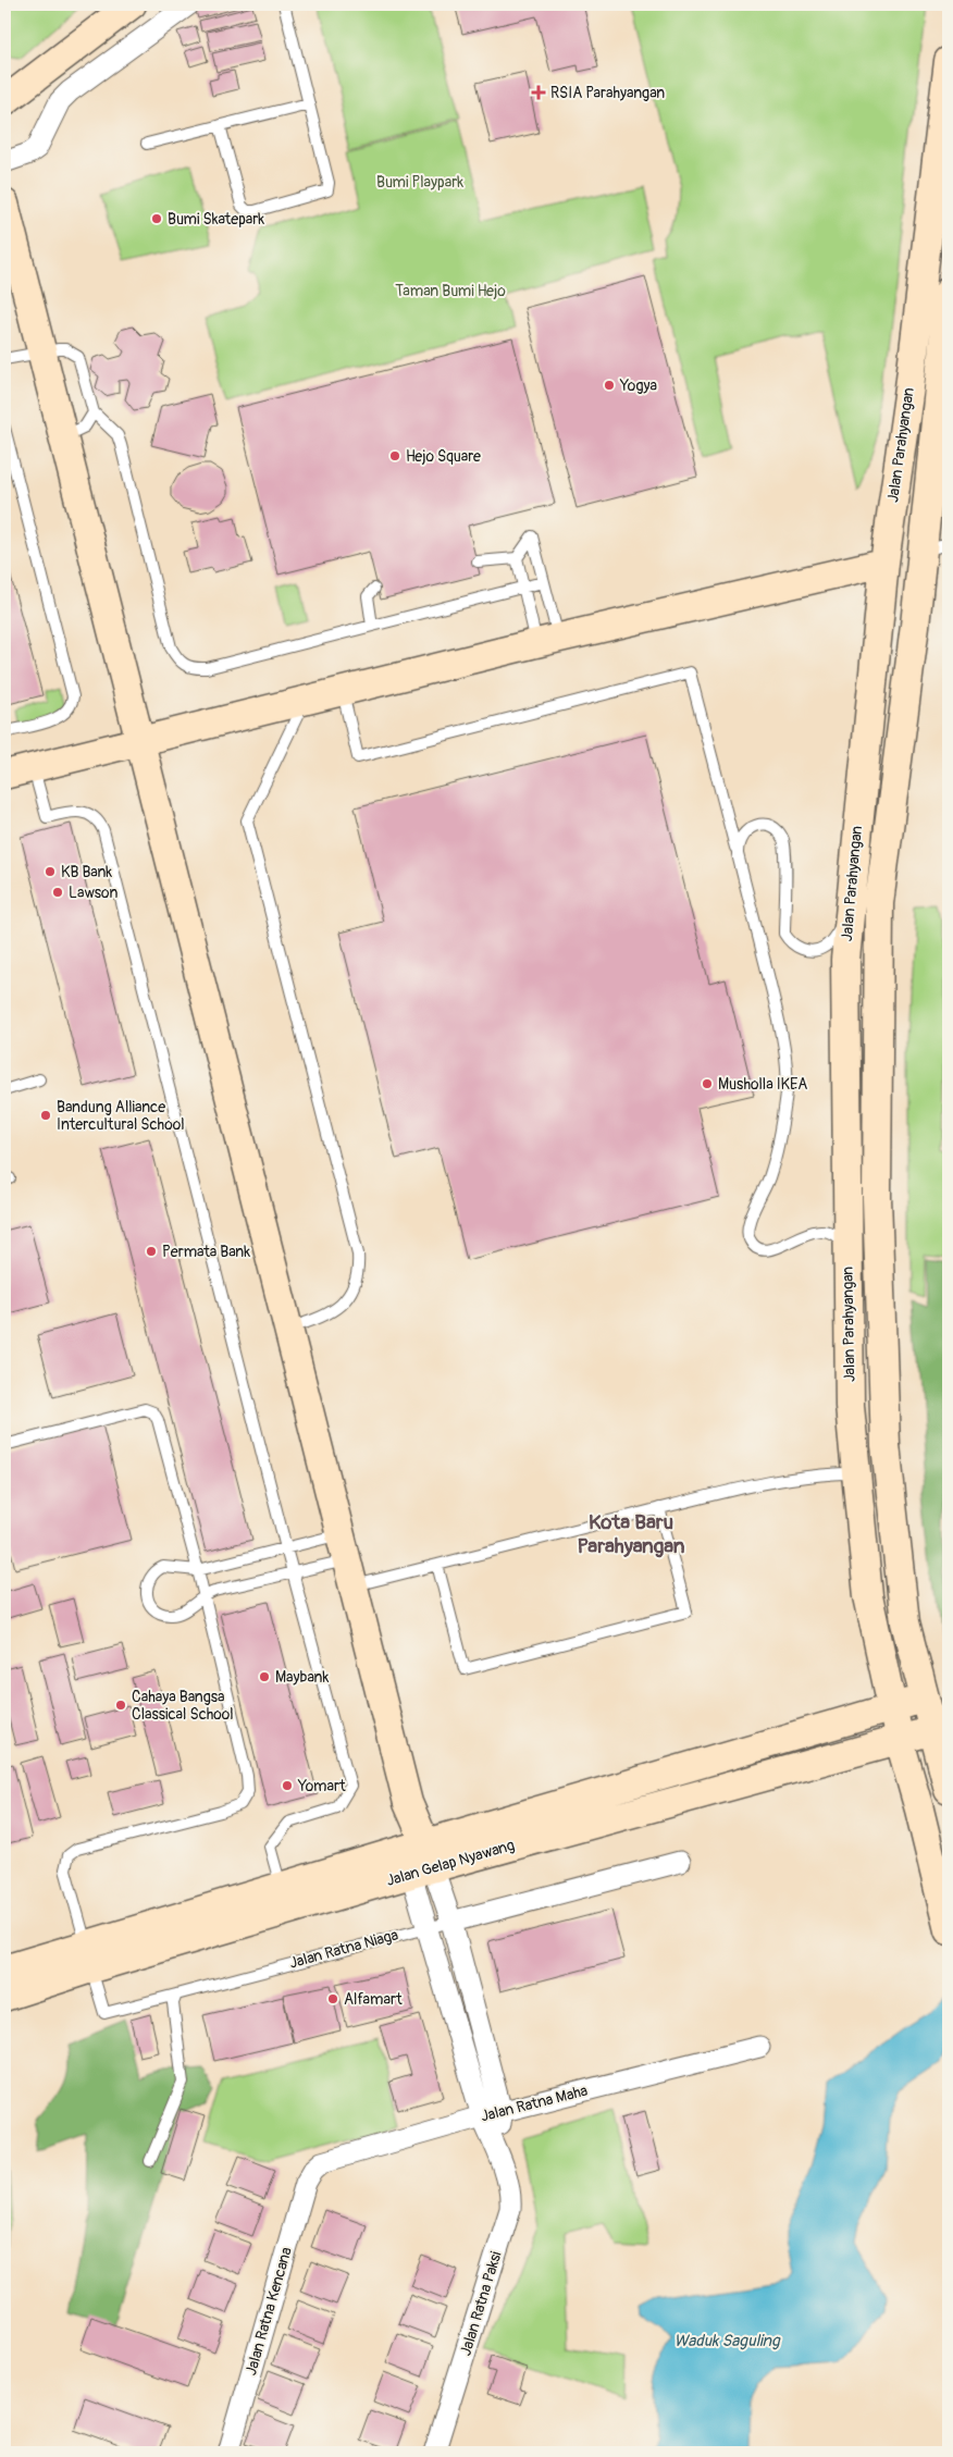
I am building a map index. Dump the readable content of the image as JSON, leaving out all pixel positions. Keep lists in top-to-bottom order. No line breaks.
{"streets":{"street":["Jalan Parahyangan","Jalan Gelap Nyawang","Jalan Ratna Niaga","Jalan Ratna Maha","Jalan Ratna Paksi","Jalan Ratna Kencana"]},"crossings":[["Jalan Parahyangan","Jalan Gelap Nyawang"],["Jalan Gelap Nyawang","Jalan Ratna Niaga"],["Jalan Gelap Nyawang","Jalan Ratna Paksi"],["Jalan Ratna Niaga","Jalan Ratna Paksi"],["Jalan Ratna Maha","Jalan Ratna Paksi"],["Jalan Ratna Maha","Jalan Ratna Kencana"]],"districts":["Kota Baru Parahyangan"],"water":["Waduk Saguling"],"parks":["Bumi Playpark","Taman Bumi Hejo"],"places":{"health":["RSIA Parahyangan"],"other":["Bumi Skatepark","Yogya","Hejo Square","KB Bank","Lawson","Musholla IKEA","Bandung Alliance Intercultural School","Permata Bank","Maybank","Cahaya Bangsa Classical School","Yomart","Alfamart"]}}
